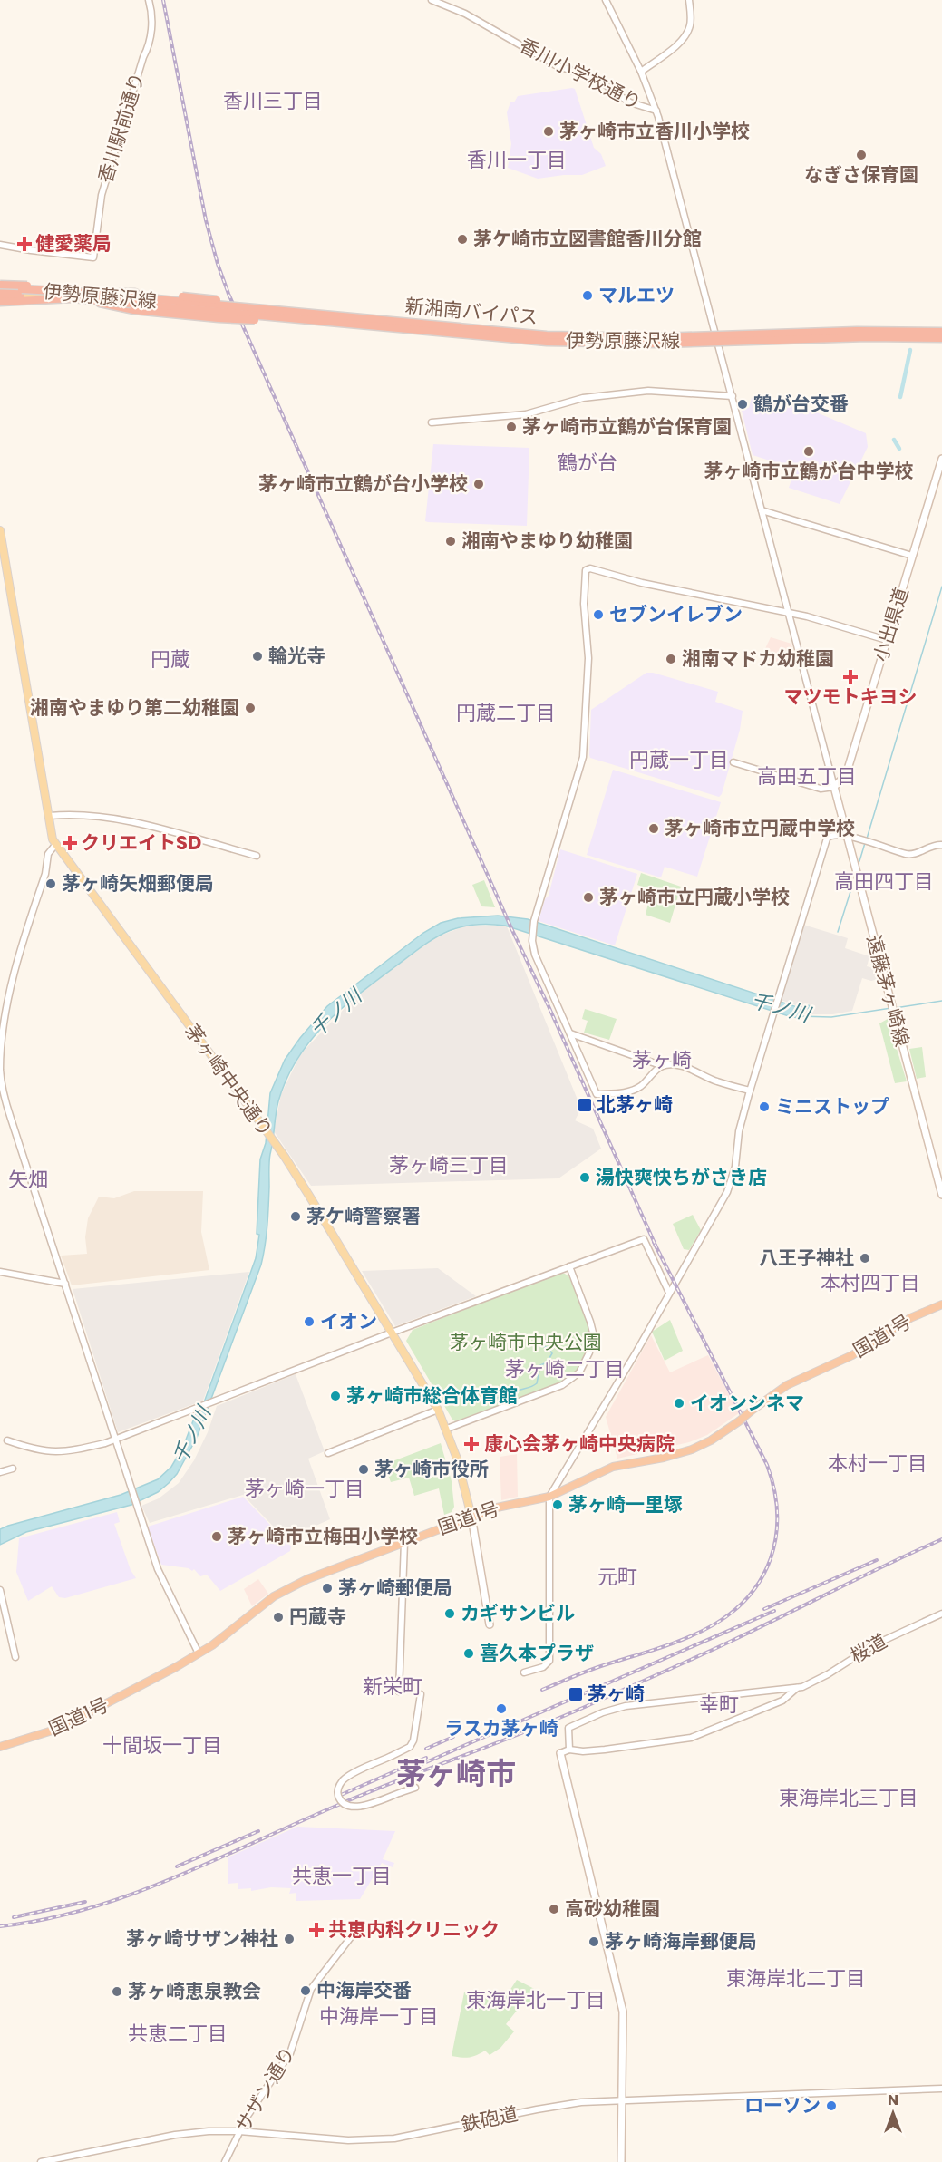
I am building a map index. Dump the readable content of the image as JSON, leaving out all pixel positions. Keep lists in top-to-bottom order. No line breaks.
{"streets":{"highway":["新湘南バイパス","国道1号"],"main road":["伊勢原藤沢線","小出県道","遠藤茅ヶ崎線","茅ヶ崎中央通り"],"street":["香川小学校通り","香川駅前通り","桜道","サザン通り","鉄砲道"]},"crossings":[["伊勢原藤沢線","新湘南バイパス"],["小出県道","遠藤茅ヶ崎線"],["茅ヶ崎中央通り","国道1号"],["サザン通り","鉄砲道"]],"districts":["香川三丁目","香川一丁目","鶴が台","円蔵","円蔵二丁目","円蔵一丁目","高田五丁目","高田四丁目","茅ヶ崎","茅ヶ崎三丁目","矢畑","本村四丁目","茅ヶ崎二丁目","本村一丁目","茅ヶ崎一丁目","元町","新栄町","幸町","十間坂一丁目","茅ヶ崎市","東海岸北三丁目","共恵一丁目","東海岸北二丁目","東海岸北一丁目","中海岸一丁目","共恵二丁目"],"water":["千ノ川"],"parks":["茅ヶ崎市中央公園"],"places":{"other":["茅ヶ崎市立香川小学校","なぎさ保育園","茅ケ崎市立図書館香川分館","マルエツ","鶴が台交番","茅ヶ崎市立鶴が台保育園","茅ヶ崎市立鶴が台中学校","茅ヶ崎市立鶴が台小学校","湘南やまゆり幼稚園","セブンイレブン","輪光寺","湘南マドカ幼稚園","湘南やまゆり第二幼稚園","茅ヶ崎市立円蔵中学校","茅ヶ崎矢畑郵便局","茅ヶ崎市立円蔵小学校","ミニストップ","湯快爽快ちがさき店","茅ケ崎警察署","八王子神社","イオン","茅ヶ崎市総合体育館","イオンシネマ","茅ヶ崎市役所","茅ヶ崎一里塚","茅ヶ崎市立梅田小学校","茅ヶ崎郵便局","カギサンビル","円蔵寺","喜久本プラザ","ラスカ茅ヶ崎","高砂幼稚園","茅ヶ崎サザン神社","茅ヶ崎海岸郵便局","中海岸交番","茅ヶ崎恵泉教会","ローソン"],"health":["健愛薬局","マツモトキヨシ","クリエイトSD","康心会茅ヶ崎中央病院","共恵内科クリニック"],"transit":["北茅ヶ崎","茅ヶ崎"]},"north":"top"}
